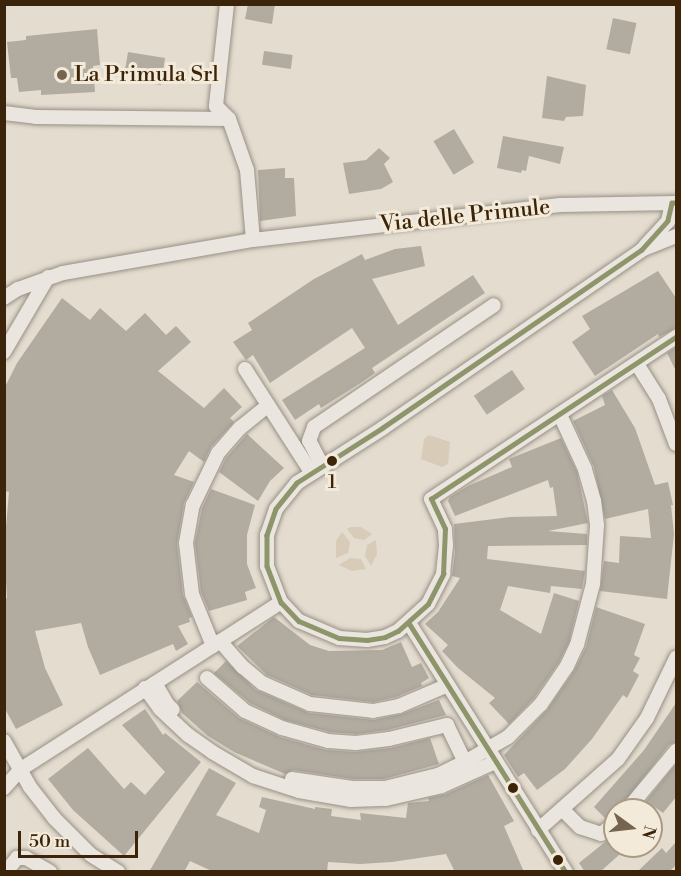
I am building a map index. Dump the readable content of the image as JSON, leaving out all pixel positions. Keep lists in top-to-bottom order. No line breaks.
{"streets":{"street":["Via delle Primule"]},"places":["La Primula Srl","1"],"scale_bar":"50 m","north":"right"}
